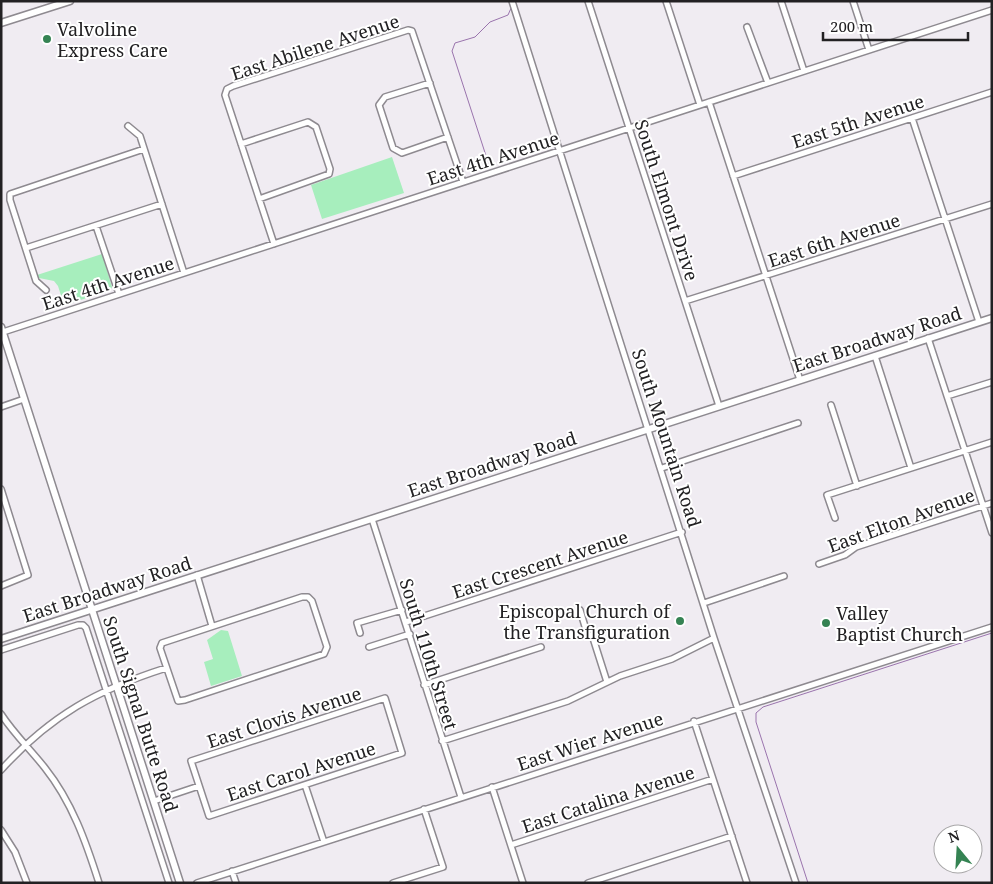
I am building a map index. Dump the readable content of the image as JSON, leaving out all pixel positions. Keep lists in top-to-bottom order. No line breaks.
{"streets":{"main road":["East Broadway Road","South Signal Butte Road"],"street":["East Abilene Avenue","East 5th Avenue","East 4th Avenue","South Elmont Drive","East 6th Avenue","South Mountain Road","East Elton Avenue","East Crescent Avenue","South 110th Street","East Clovis Avenue","East Wier Avenue","East Carol Avenue","East Catalina Avenue"]},"crossings":[["East 4th Avenue","South Elmont Drive"],["East 4th Avenue","South Mountain Road"],["East 4th Avenue","South Signal Butte Road"],["South Elmont Drive","East 6th Avenue"],["South Elmont Drive","East Broadway Road"],["East Broadway Road","South Mountain Road"],["East Broadway Road","South 110th Street"],["East Broadway Road","South Signal Butte Road"],["South Mountain Road","East Crescent Avenue"],["South Mountain Road","East Wier Avenue"],["East Crescent Avenue","South 110th Street"],["South 110th Street","East Wier Avenue"],["South Signal Butte Road","East Carol Avenue"],["East Clovis Avenue","East Carol Avenue"]],"places":["Valvoline Express Care","Episcopal Church of the Transfiguration","Valley Baptist Church"],"scale_bar":"200 m","north":"top"}
